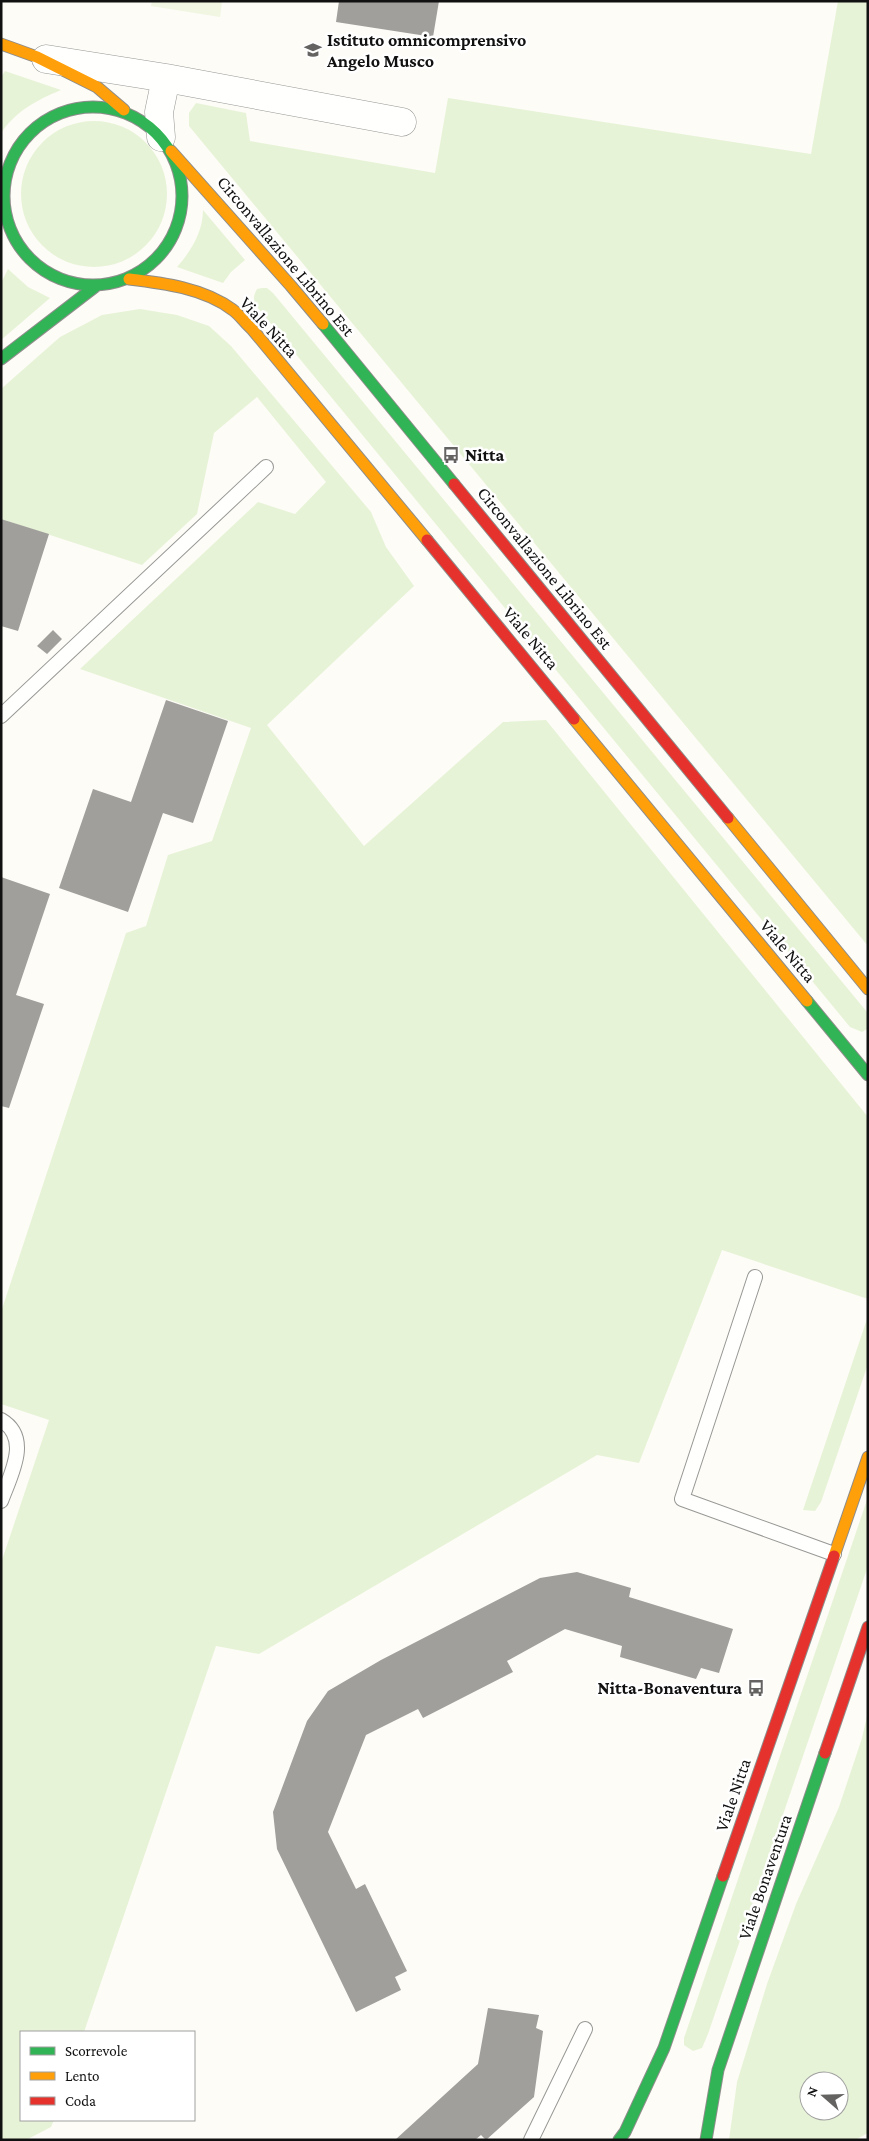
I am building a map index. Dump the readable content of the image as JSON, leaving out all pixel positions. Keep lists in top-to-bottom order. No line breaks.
{"streets":{"main road":["Circonvallazione Librino Est","Viale Nitta","Viale Bonaventura"]},"places":{"school or university":["Istituto omnicomprensivo Angelo Musco"],"bus stop":["Nitta","Nitta-Bonaventura"]},"legend":["Scorrevole","Lento","Coda"],"north":"left"}
